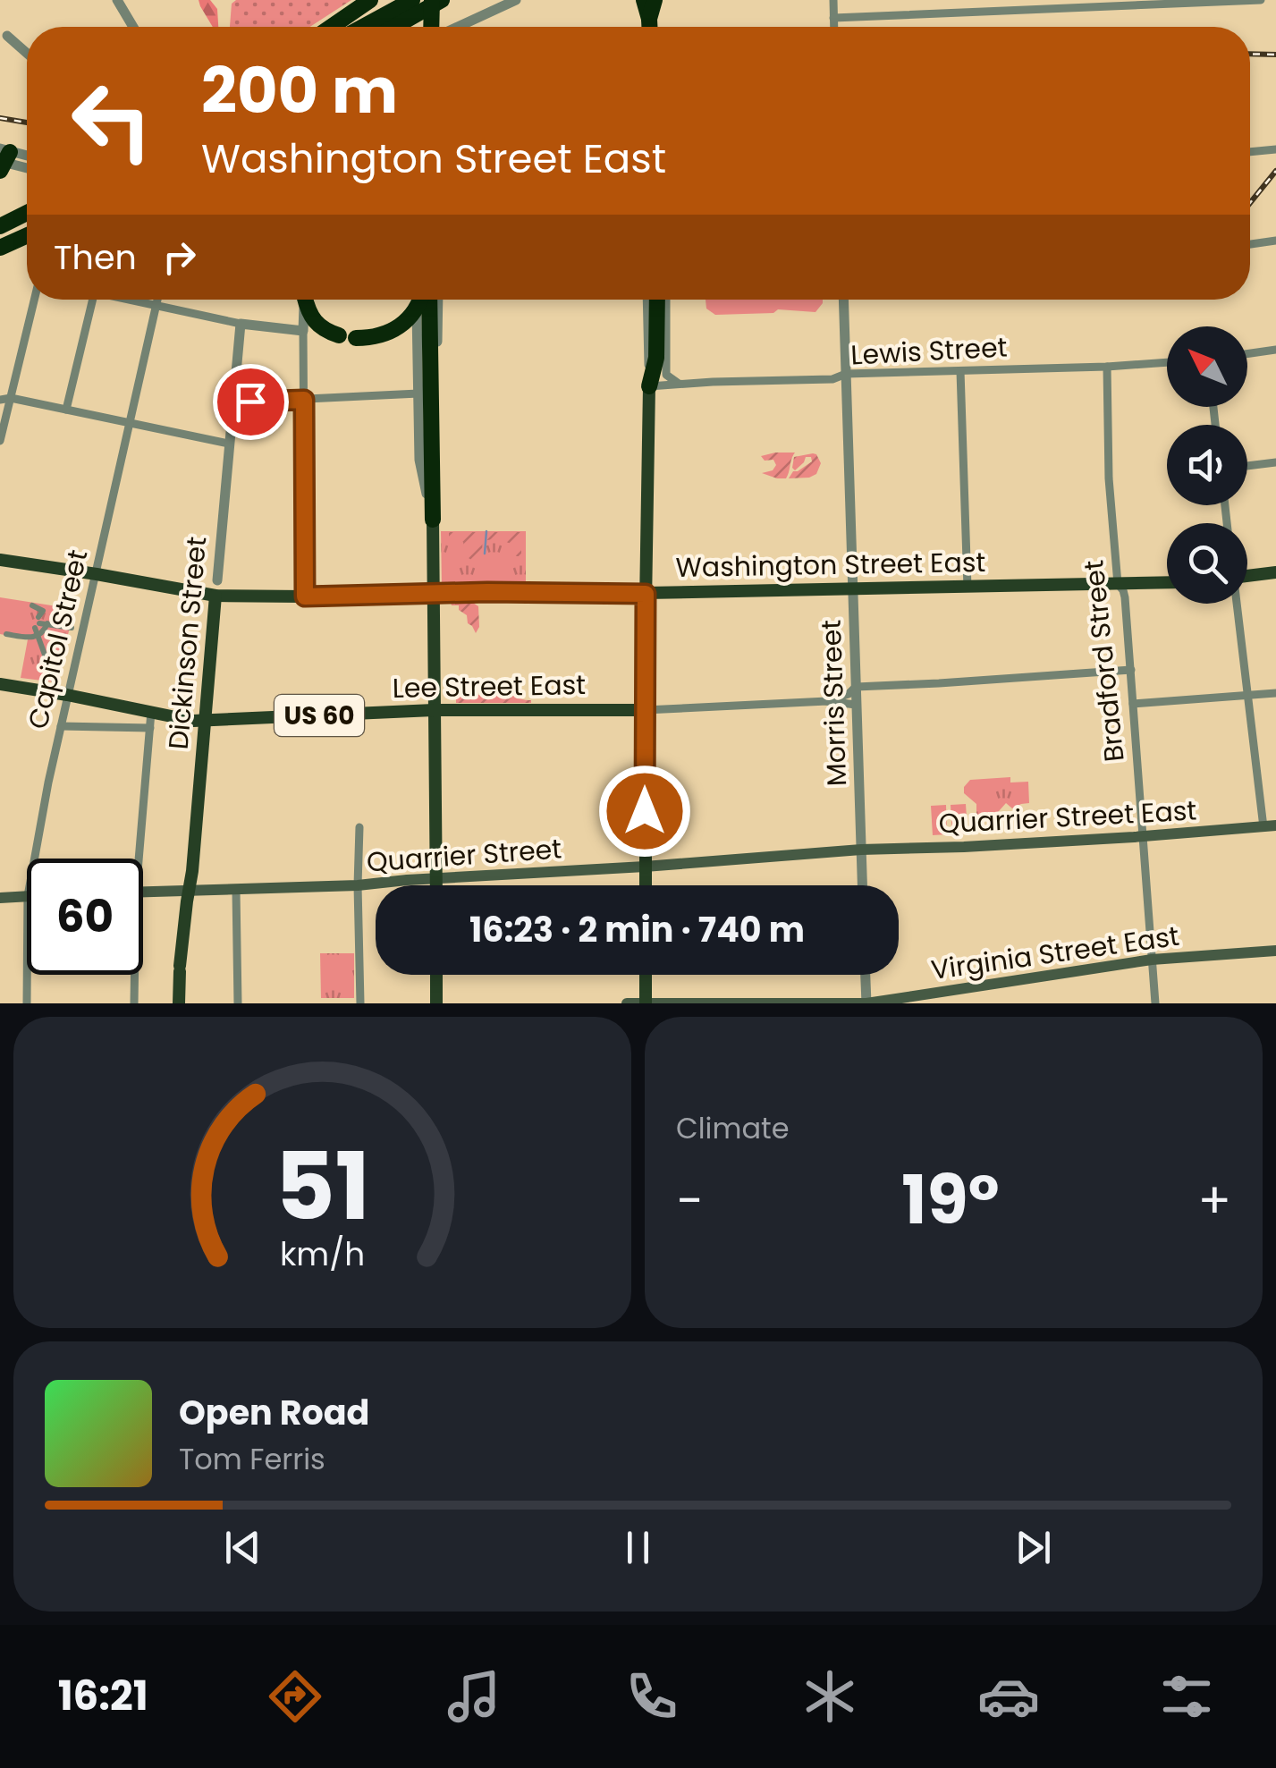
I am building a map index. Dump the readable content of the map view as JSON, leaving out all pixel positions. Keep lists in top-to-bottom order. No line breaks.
{"streets":{"main road":["Washington Street East","Dickinson Street","Lee Street East","US 60","Quarrier Street East","Quarrier Street","Virginia Street East"],"street":["Lewis Street","Capitol Street","Bradford Street","Morris Street"]},"crossings":[["Lewis Street","Bradford Street"],["Lewis Street","Morris Street"],["Washington Street East","Capitol Street"],["Washington Street East","Dickinson Street"],["Washington Street East","Bradford Street"],["Washington Street East","Morris Street"],["Capitol Street","Lee Street East"],["Dickinson Street","Lee Street East"],["Dickinson Street","Quarrier Street"],["Bradford Street","Lee Street East"],["Bradford Street","Quarrier Street East"],["Bradford Street","Virginia Street East"],["Lee Street East","Morris Street"],["Morris Street","Quarrier Street East"],["Morris Street","Quarrier Street"],["Quarrier Street East","Quarrier Street"]],"north":"top left","page":{"turn":["200 m","Washington Street East"],"then":"Then","limit":"60","trip":"16:23 · 2 min · 740 m","tile":"Climate","heat":["−","19°","+"],"song":["Open Road","Tom Ferris"],"tabs":"16:21","gauge":["51","km/h"]}}
